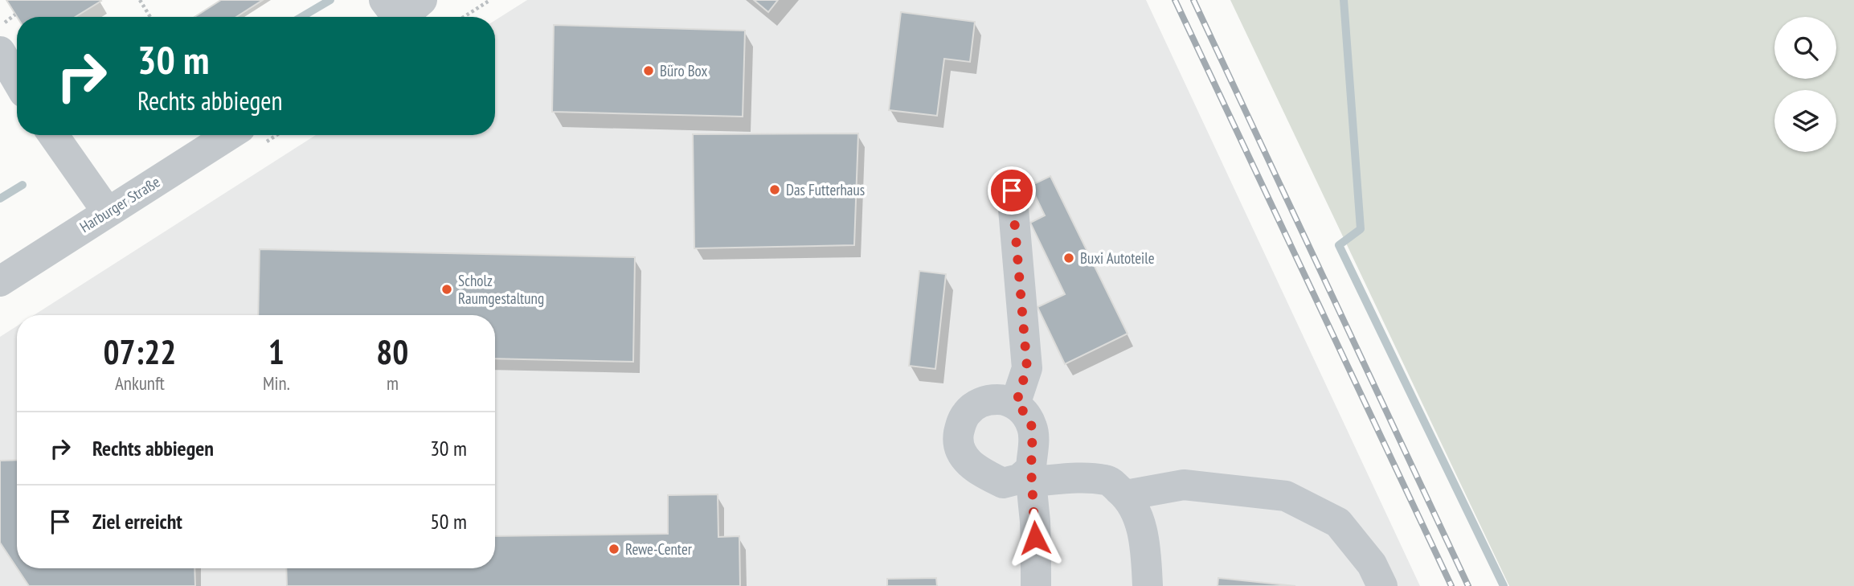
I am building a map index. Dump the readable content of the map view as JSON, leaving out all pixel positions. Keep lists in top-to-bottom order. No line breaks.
{"streets":{"street":["Harburger Straße"]},"places":["Büro Box","Das Futterhaus","Buxi Autoteile","Scholz Raumgestaltung","Rewe-Center"],"page":{"turn":["30 m","Rechts abbiegen"],"eta":["07:22","Ankunft","1","Min.","80","m"],"list":[{"name":"Rechts abbiegen","value":"30 m"},{"name":"Ziel erreicht","value":"50 m"}]}}
